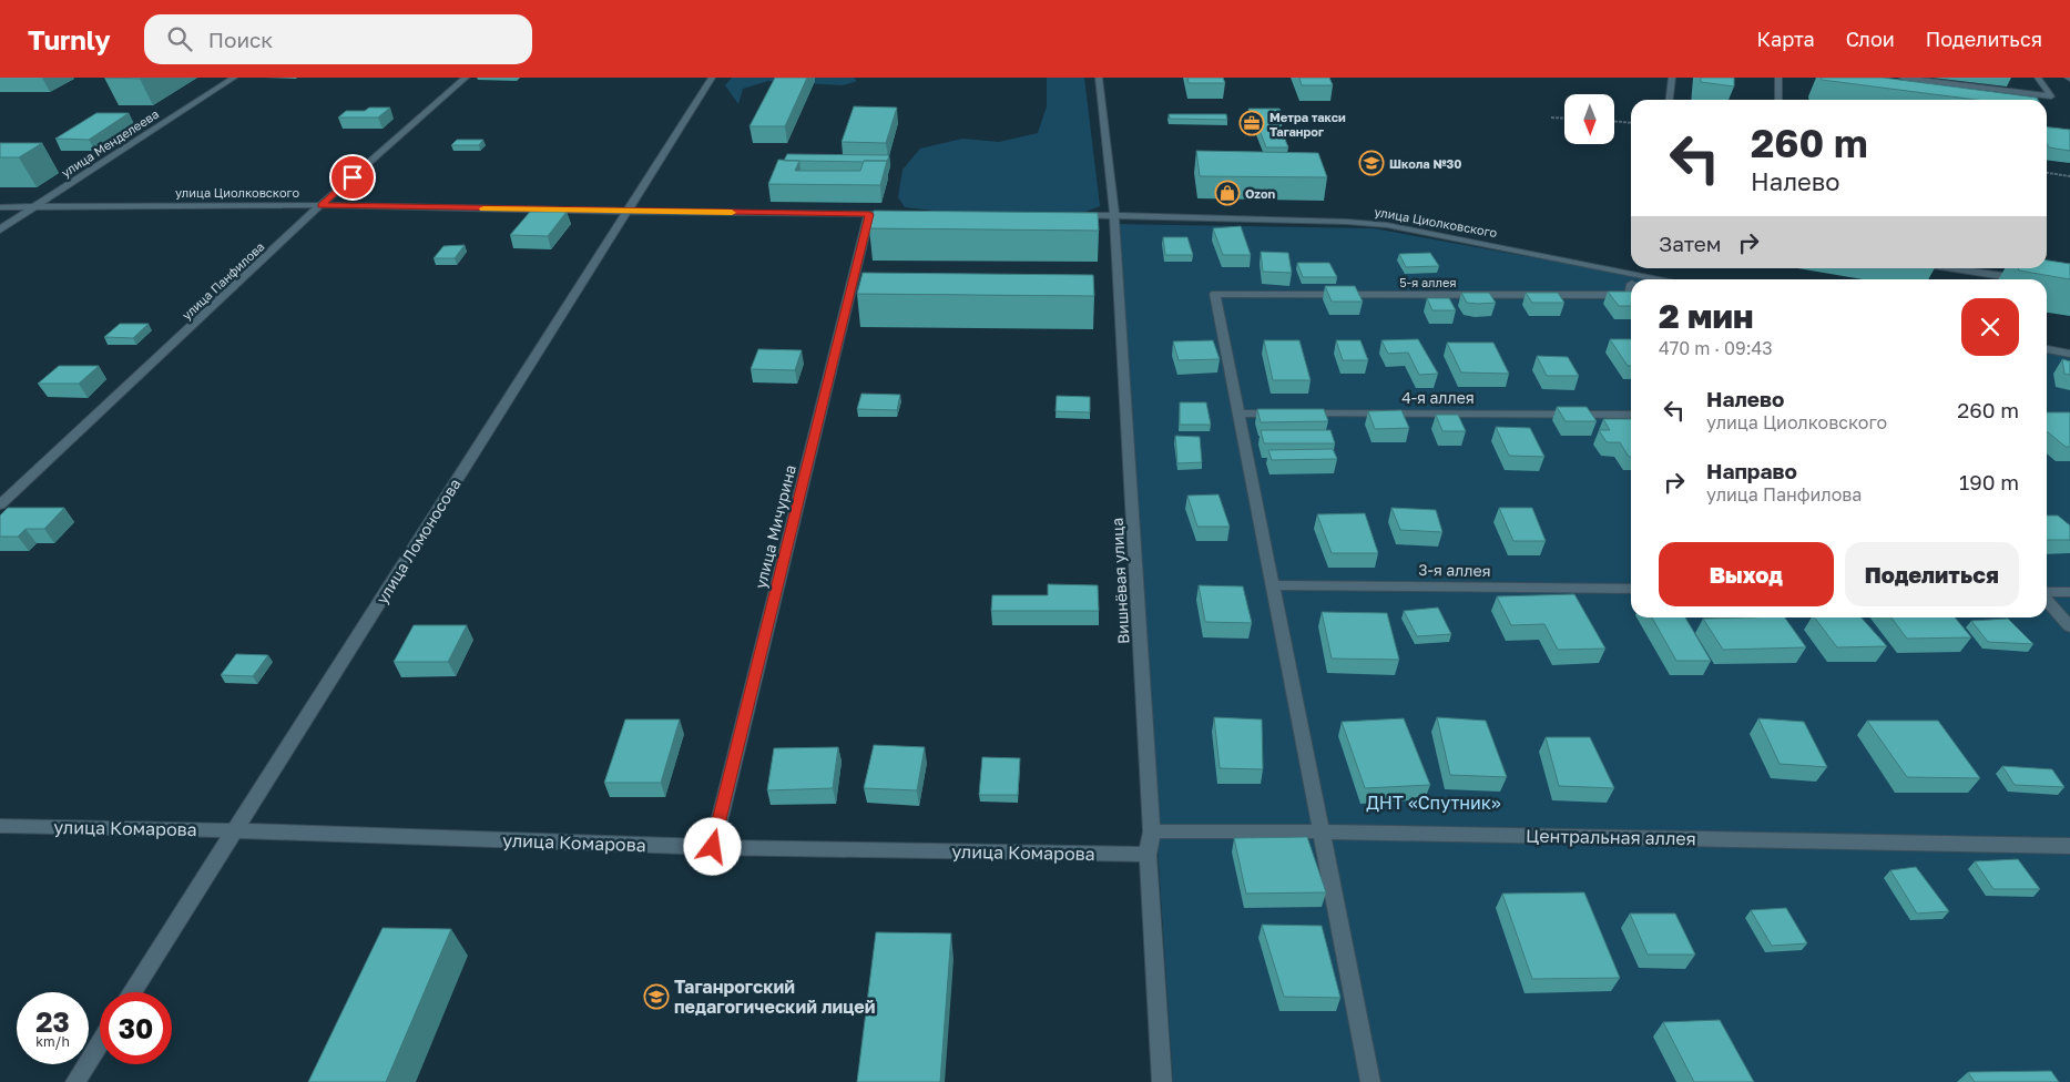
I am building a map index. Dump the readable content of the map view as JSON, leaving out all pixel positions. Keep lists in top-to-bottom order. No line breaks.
{"streets":{"street":["улица Менделеева","улица Циолковского","улица Панфилова","5-я аллея","4-я аллея","улица Мичурина","улица Ломоносова","3-я аллея","Вишнёвая улица","улица Комарова","Центральная аллея"]},"crossings":[["улица Менделеева","улица Циолковского"],["улица Циолковского","улица Панфилова"],["улица Циолковского","улица Мичурина"],["улица Циолковского","улица Ломоносова"],["улица Циолковского","Вишнёвая улица"],["5-я аллея","4-я аллея"],["улица Мичурина","улица Комарова"],["улица Ломоносова","улица Комарова"],["Вишнёвая улица","улица Комарова"],["Вишнёвая улица","Центральная аллея"]],"parks":["ДНТ «Спутник»"],"places":{"office":["Метра такси Таганрог"],"school or university":["Школа №30","Таганрогский педагогический лицей"],"shop":["Ozon"]},"north":"bottom","page":{"header":"Turnly","search":"Поиск","nav":["Карта","Слои","Поделиться"],"turn":["260 m","Налево"],"then":"Затем","heading":["2 мин","470 m · 09:43"],"list":[{"name":"Налево","note":"улица Циолковского","value":"260 m"},{"name":"Направо","note":"улица Панфилова","value":"190 m"}],"buttons":["Выход","Поделиться"],"speed":"23 km/h","limit":"30"}}
